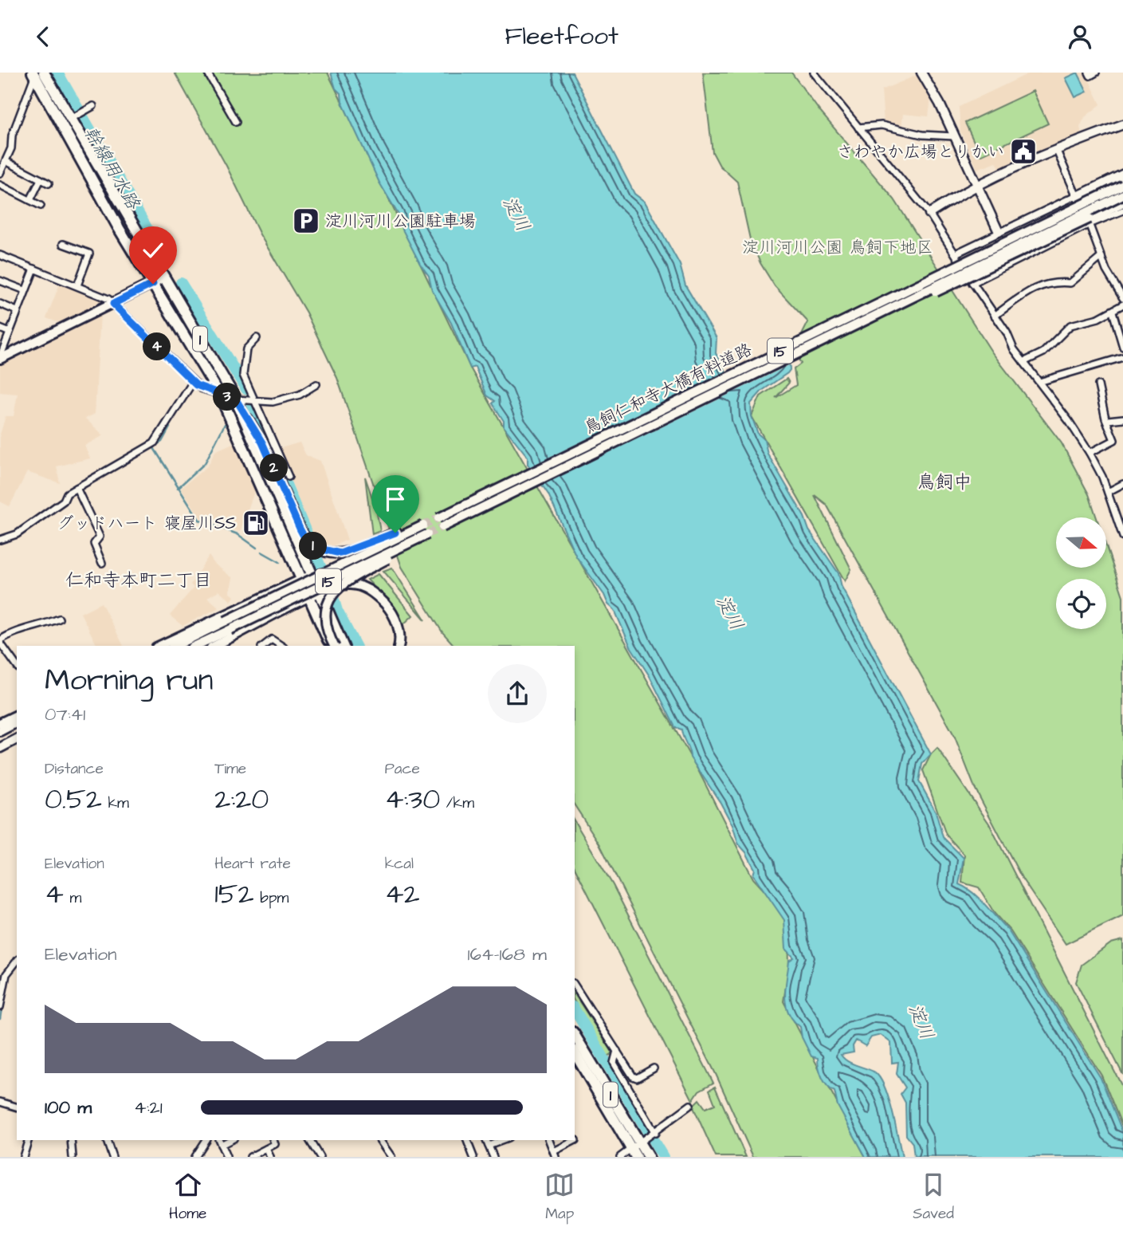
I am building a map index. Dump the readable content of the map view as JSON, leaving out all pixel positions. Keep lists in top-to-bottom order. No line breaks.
{"streets":{"highway":["1"],"main road":["15","鳥飼仁和寺大橋有料道路"]},"crossings":[["1","15"]],"districts":["鳥飼中","仁和寺本町二丁目"],"water":["幹線用水路","淀川"],"parks":["淀川河川公園 鳥飼下地区"],"places":{"public building":["さわやか広場とりかい"],"parking":["淀川河川公園駐車場"],"fuel station":["グッドハート 寝屋川SS"]},"north":"right","page":{"header":"Fleetfoot","pins":["4","3","2","1"],"heading":["Morning run","07:41"],"stats":[["Distance","0.52 km"],["Time","2:20"],["Pace","4:30 /km"],["Elevation","4 m"],["Heart rate","152 bpm"],["kcal","42"]],"chart":["Elevation","164–168 m"],"list":[{"name":"100 m","note":"4:21"}],"tabs":["Home","Map","Saved"]}}
